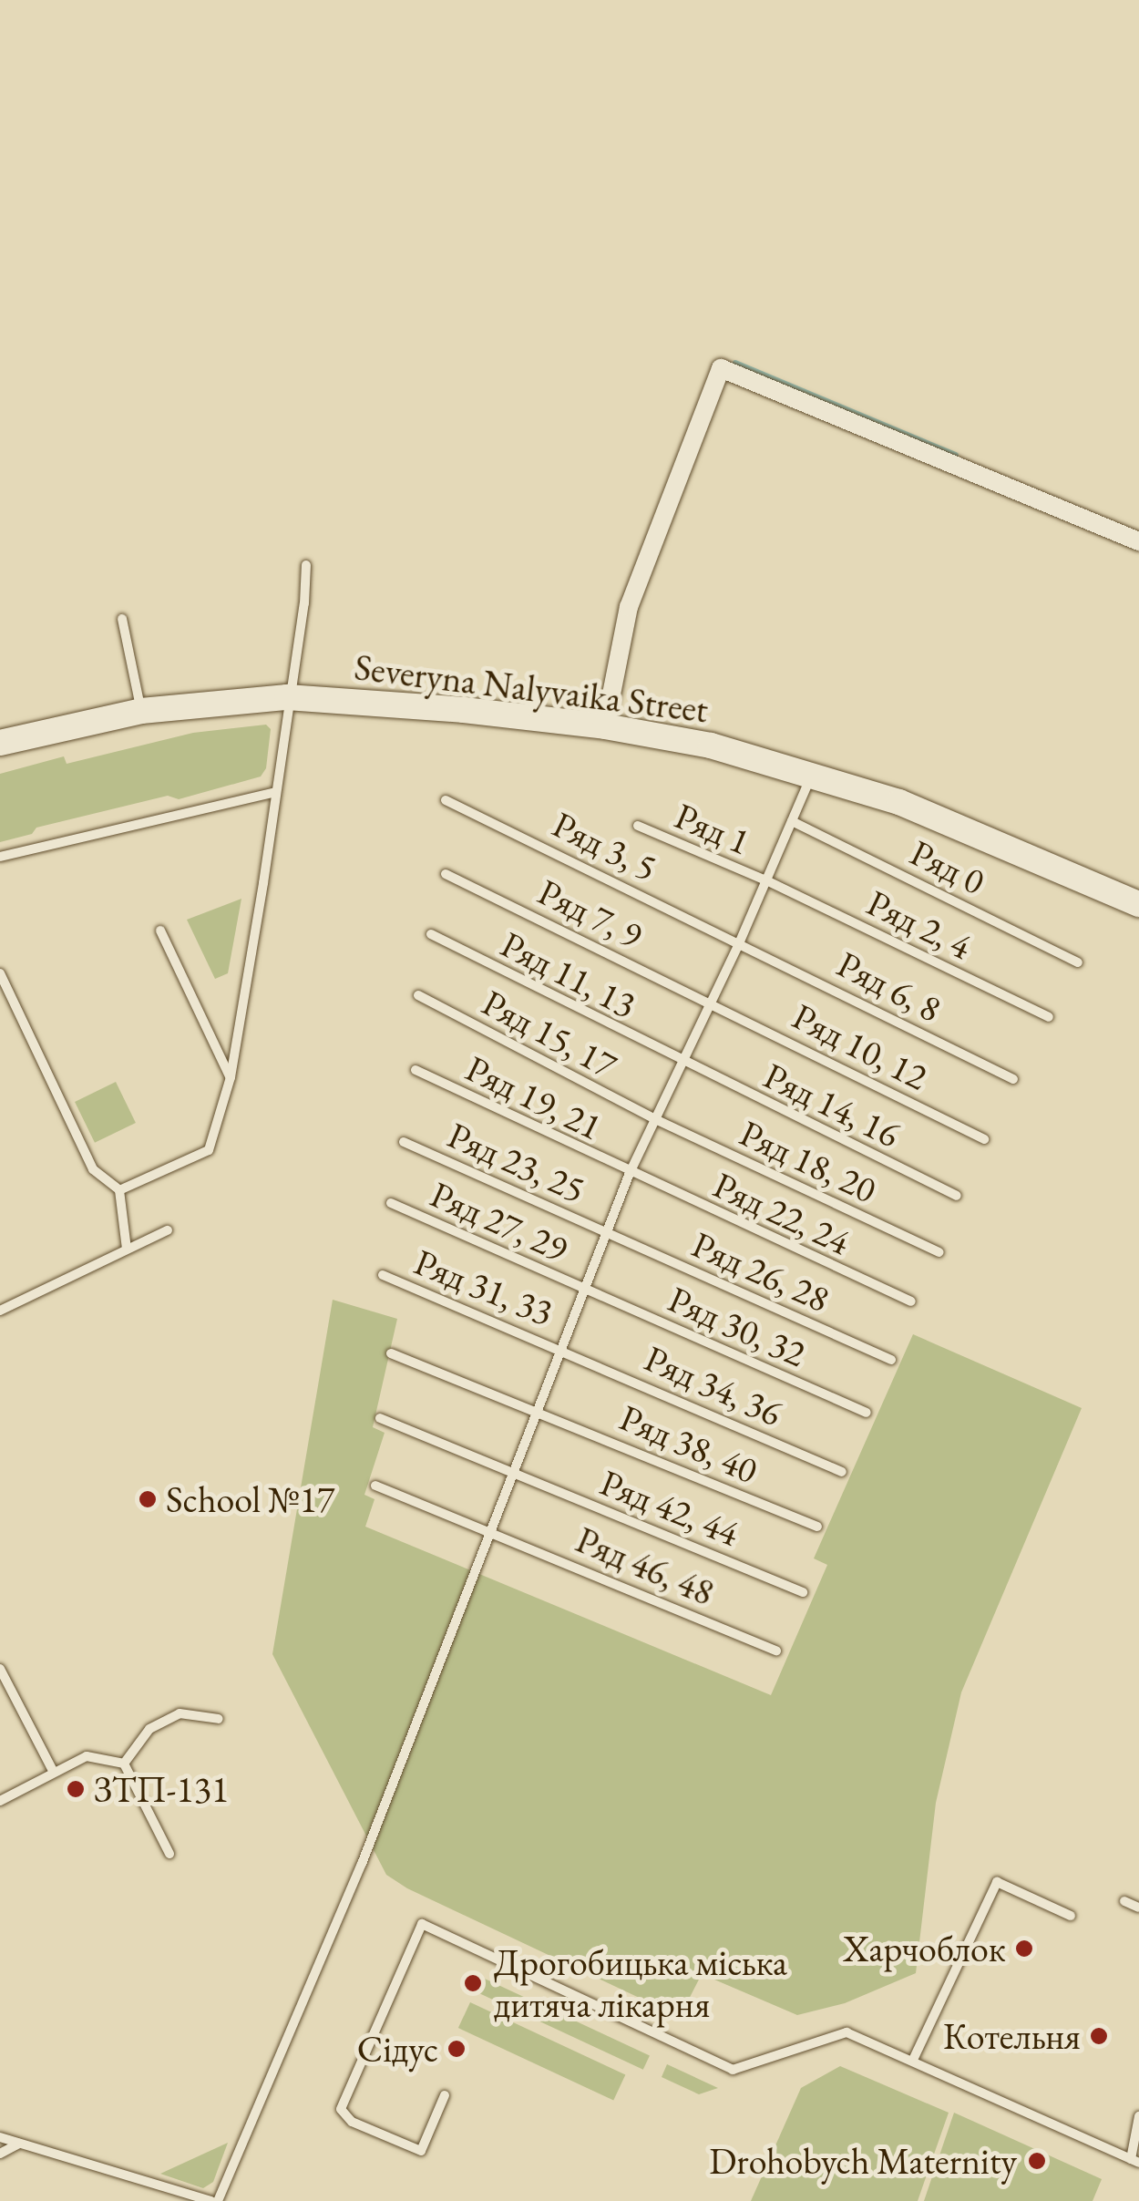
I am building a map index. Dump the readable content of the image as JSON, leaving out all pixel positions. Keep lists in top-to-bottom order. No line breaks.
{"streets":{"street":["Severyna Nalyvaika Street"],"lane":["Ряд 1","Ряд 3, 5","Ряд 0","Ряд 7, 9","Ряд 2, 4","Ряд 11, 13","Ряд 6, 8","Ряд 15, 17","Ряд 10, 12","Ряд 19, 21","Ряд 14, 16","Ряд 18, 20","Ряд 23, 25","Ряд 22, 24","Ряд 27, 29","Ряд 26, 28","Ряд 31, 33","Ряд 30, 32","Ряд 34, 36","Ряд 38, 40","Ряд 42, 44","Ряд 46, 48"]},"crossings":[["Ряд 1","Ряд 2, 4"],["Ряд 3, 5","Ряд 6, 8"],["Ряд 7, 9","Ряд 10, 12"],["Ряд 11, 13","Ряд 14, 16"],["Ряд 15, 17","Ряд 18, 20"],["Ряд 19, 21","Ряд 22, 24"],["Ряд 23, 25","Ряд 26, 28"],["Ряд 27, 29","Ряд 30, 32"],["Ряд 31, 33","Ряд 34, 36"]],"places":["School №17","ЗТП-131","Харчоблок","Дрогобицька міська дитяча лікарня","Котельня","Сідус","Drohobych Maternity"]}
